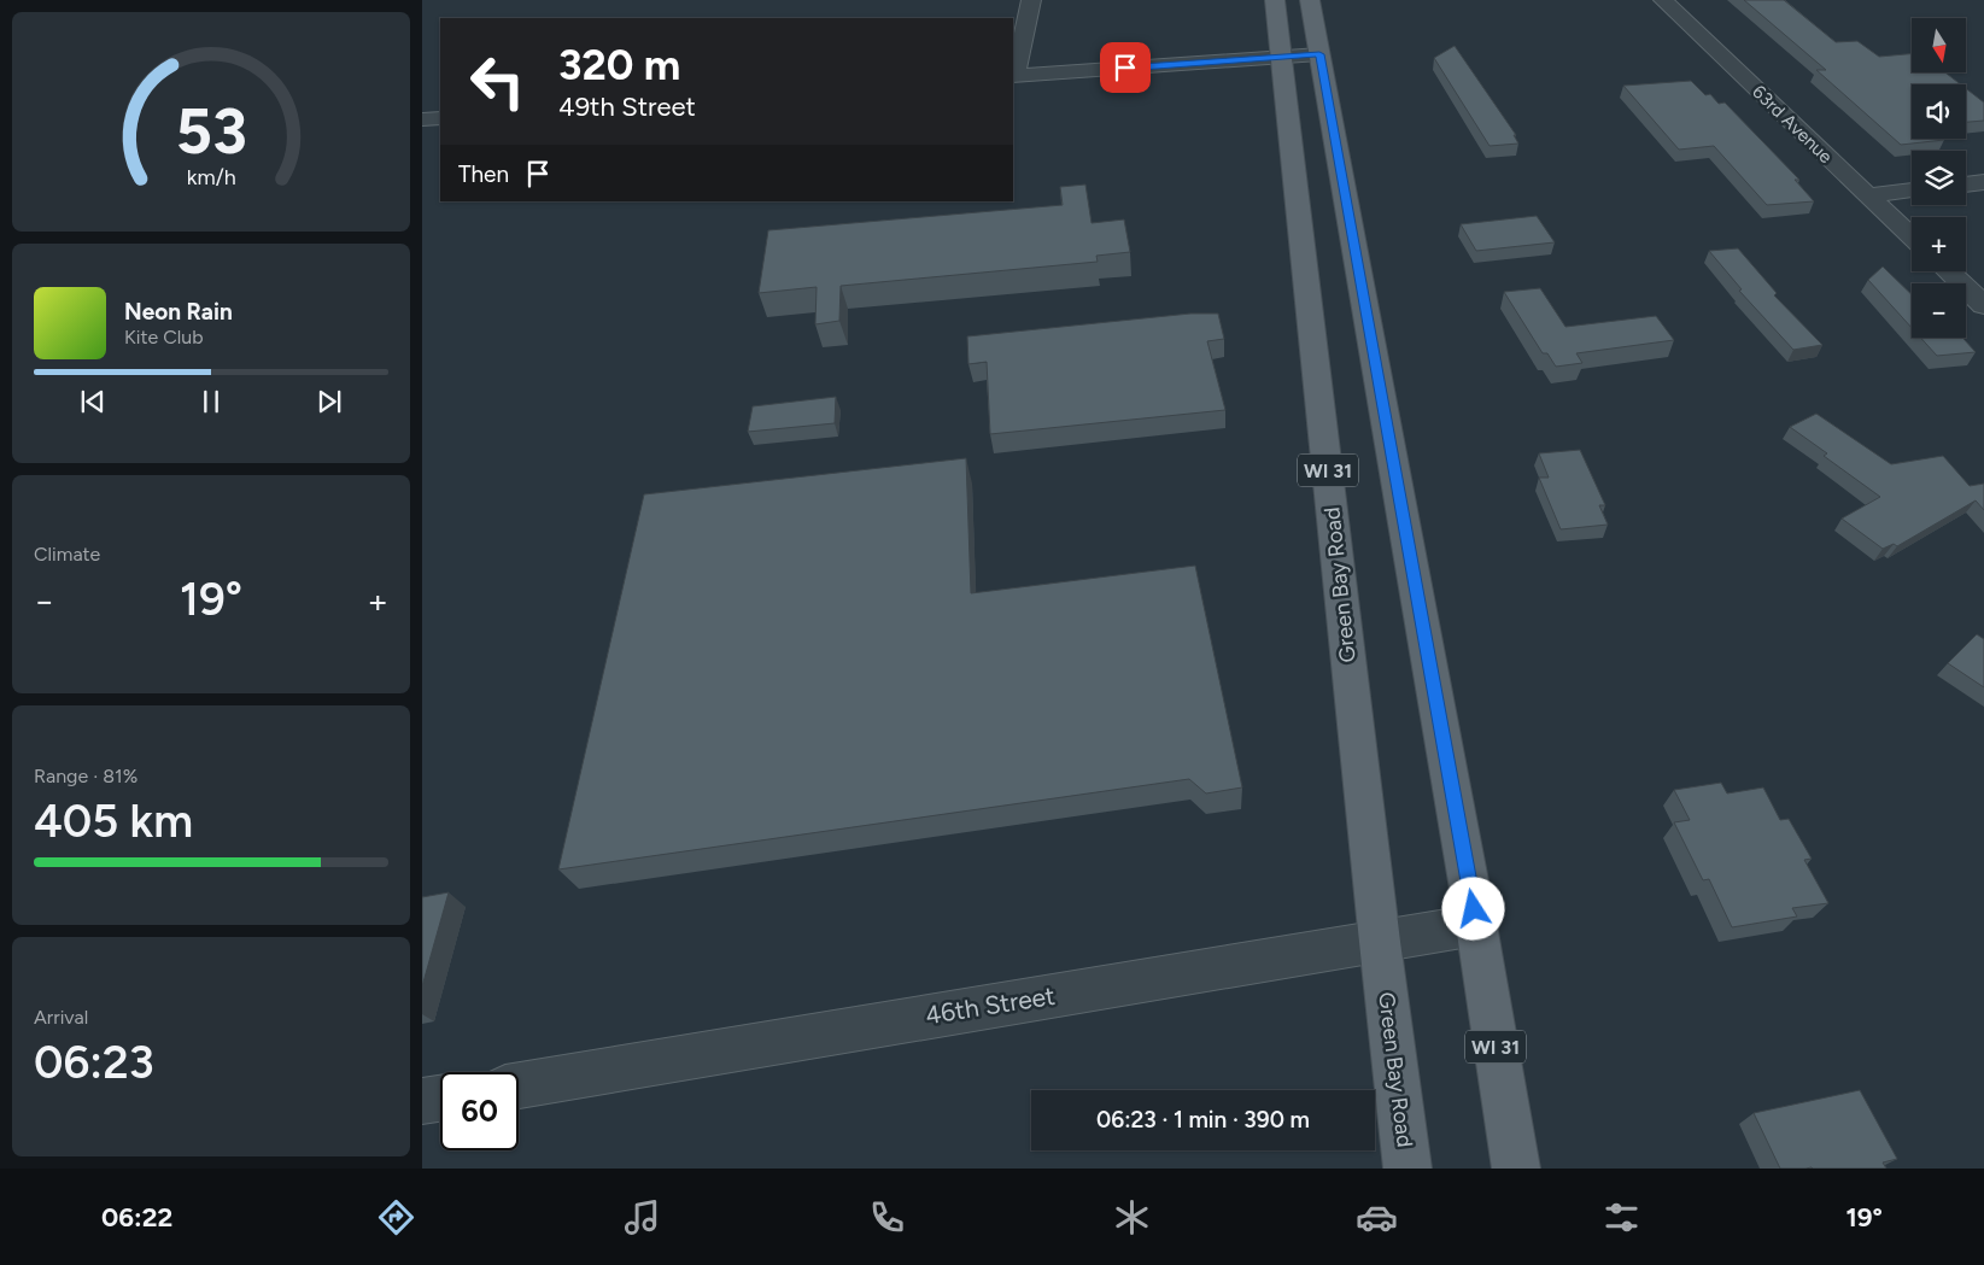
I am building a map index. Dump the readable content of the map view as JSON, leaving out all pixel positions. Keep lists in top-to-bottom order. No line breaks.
{"streets":{"main road":["WI 31","Green Bay Road"],"street":["63rd Avenue","46th Street"]},"crossings":[["WI 31","46th Street"],["Green Bay Road","46th Street"]],"north":"bottom","page":{"map_buttons":["+","−"],"turn":["320 m","49th Street"],"then":"Then","song":["Neon Rain","Kite Club"],"tile":["Climate",["Range · 81%","405 km"],["Arrival","06:23"]],"heat":["−","19°","+"],"limit":"60","trip":"06:23 · 1 min · 390 m","tabs":["06:22","19°"],"gauge":["53","km/h"]}}
